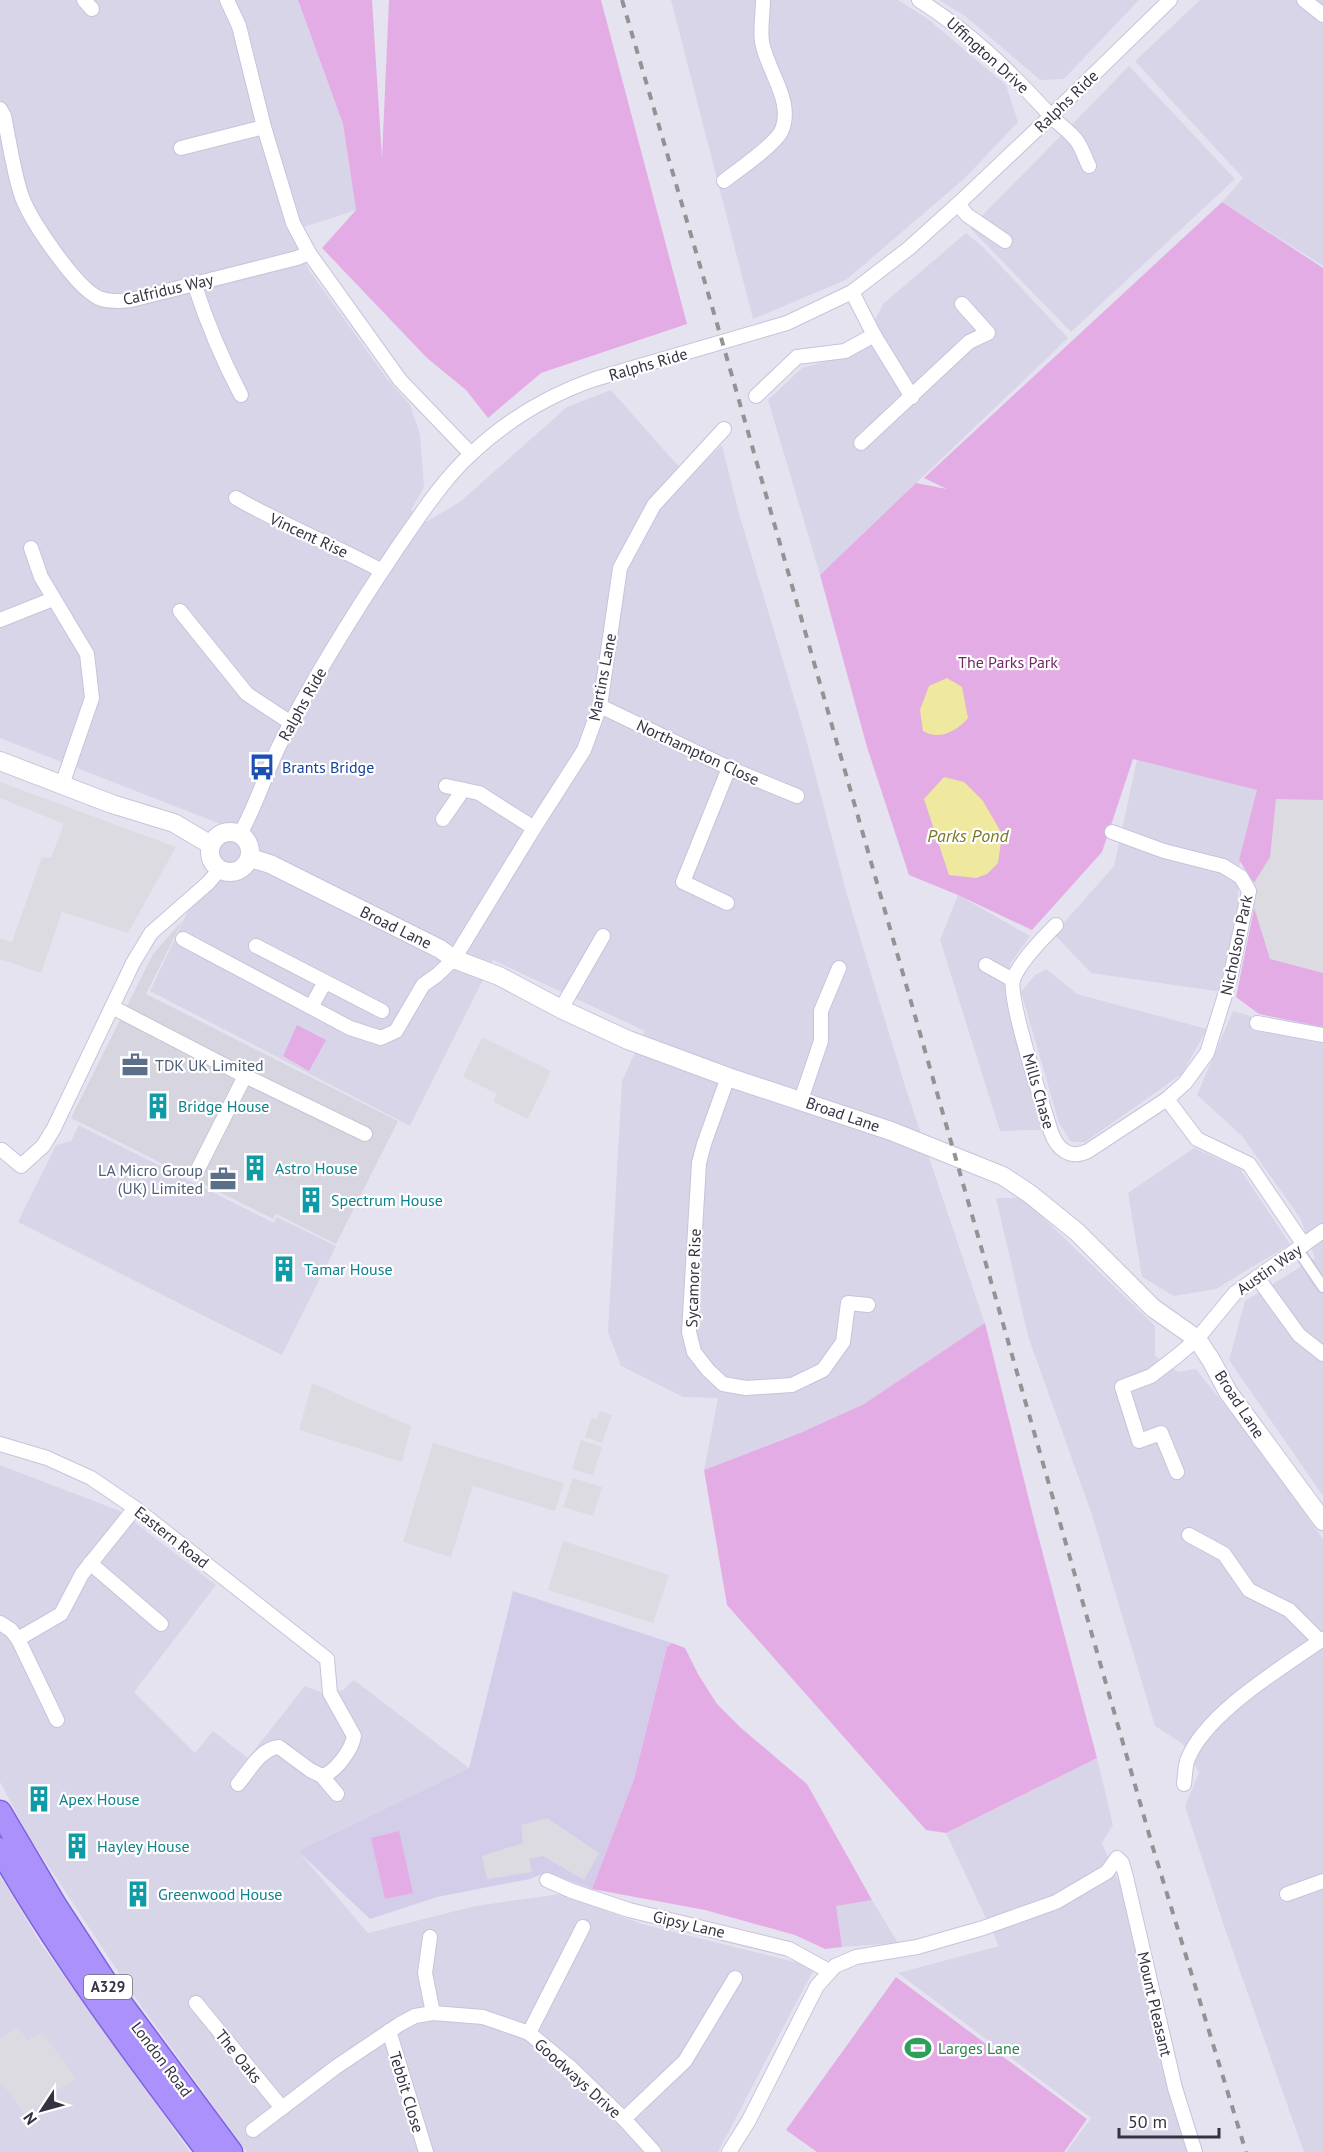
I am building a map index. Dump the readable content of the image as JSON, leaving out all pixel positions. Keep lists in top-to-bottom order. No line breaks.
{"streets":{"main road":["A329","London Road"],"street":["Uffington Drive","Ralphs Ride","Calfridus Way","Vincent Rise","Martins Lane","Northampton Close","Broad Lane","Nicholson Park","Mills Chase","Austin Way","Sycamore Rise","Eastern Road","Gipsy Lane","Mount Pleasant","The Oaks","Goodways Drive","Tebbit Close"]},"crossings":[["Uffington Drive","Ralphs Ride"],["Ralphs Ride","Vincent Rise"],["Ralphs Ride","Broad Lane"],["Martins Lane","Northampton Close"],["Martins Lane","Broad Lane"],["Broad Lane","Austin Way"],["Broad Lane","Sycamore Rise"],["Nicholson Park","Mills Chase"],["Gipsy Lane","Mount Pleasant"],["Goodways Drive","Tebbit Close"]],"water":["Parks Pond"],"parks":["The Parks Park"],"places":{"bus stop":["Brants Bridge"],"office":["TDK UK Limited","LA Micro Group (UK) Limited"],"building":["Bridge House","Astro House","Spectrum House","Tamar House","Apex House","Hayley House","Greenwood House"],"sports":["Larges Lane"]},"scale_bar":"50 m","north":"bottom left"}
